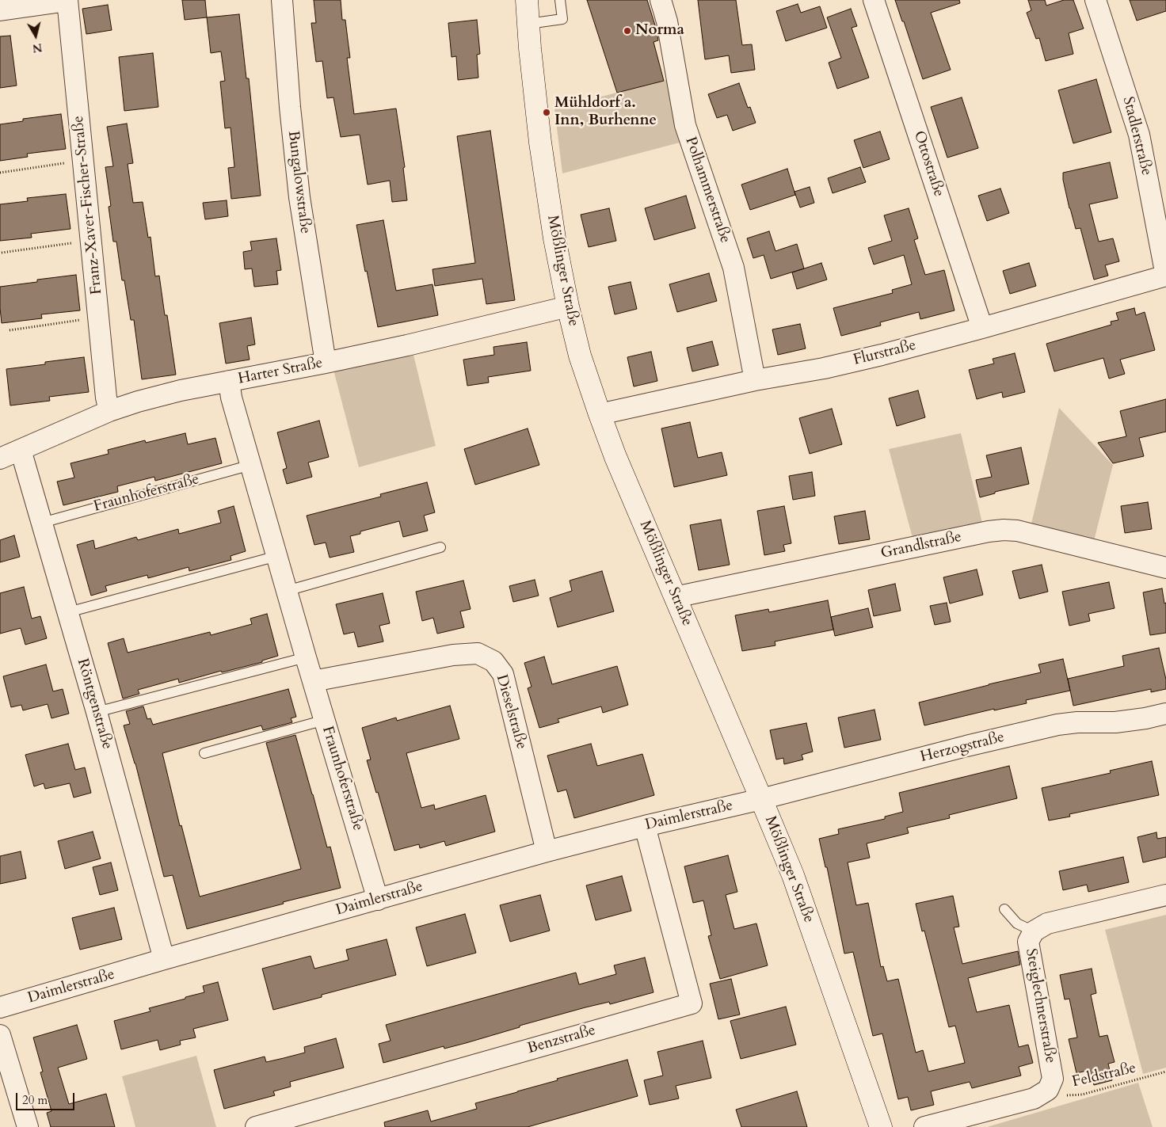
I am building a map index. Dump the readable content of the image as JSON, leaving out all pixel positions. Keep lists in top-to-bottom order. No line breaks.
{"streets":{"street":["Stadlerstraße","Ottostraße","Bungalowstraße","Polhammerstraße","Franz-Xaver-Fischer-Straße","Mößlinger Straße","Flurstraße","Harter Straße","Fraunhoferstraße","Grandlstraße","Röntgenstraße","Dieselstraße","Herzogstraße","Daimlerstraße","Steiglechnerstraße","Benzstraße"],"path":["Feldstraße"]},"crossings":[["Stadlerstraße","Flurstraße"],["Ottostraße","Flurstraße"],["Bungalowstraße","Harter Straße"],["Polhammerstraße","Flurstraße"],["Franz-Xaver-Fischer-Straße","Harter Straße"],["Mößlinger Straße","Flurstraße"],["Mößlinger Straße","Harter Straße"],["Mößlinger Straße","Grandlstraße"],["Mößlinger Straße","Herzogstraße"],["Mößlinger Straße","Daimlerstraße"],["Harter Straße","Fraunhoferstraße"],["Harter Straße","Röntgenstraße"],["Fraunhoferstraße","Röntgenstraße"],["Fraunhoferstraße","Dieselstraße"],["Fraunhoferstraße","Daimlerstraße"],["Röntgenstraße","Daimlerstraße"],["Dieselstraße","Daimlerstraße"],["Herzogstraße","Daimlerstraße"],["Daimlerstraße","Benzstraße"],["Steiglechnerstraße","Feldstraße"]],"places":["Norma","Mühldorf a. Inn, Burhenne"],"scale_bar":"20 m","north":"bottom"}
